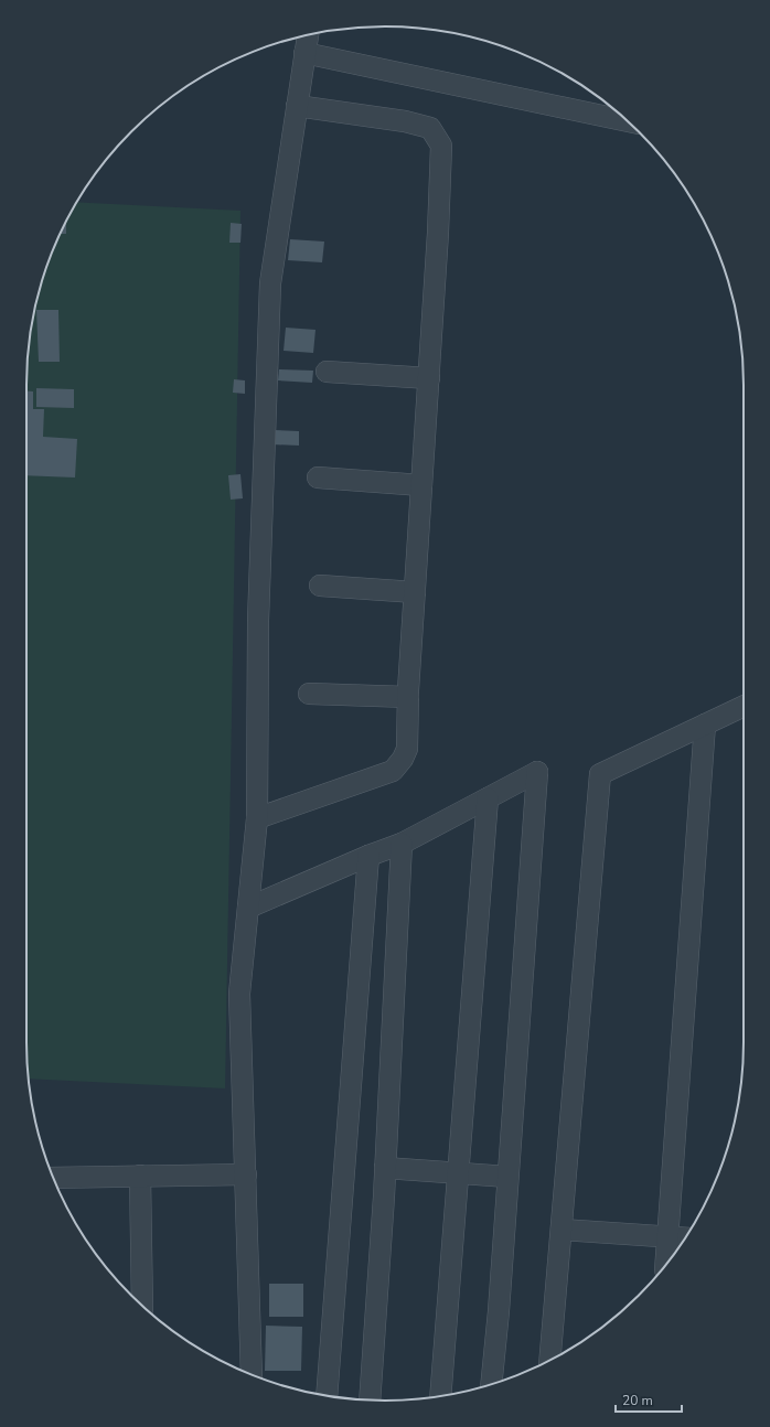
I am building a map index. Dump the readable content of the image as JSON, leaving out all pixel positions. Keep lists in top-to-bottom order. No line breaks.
{"scale_bar":"20 m"}
